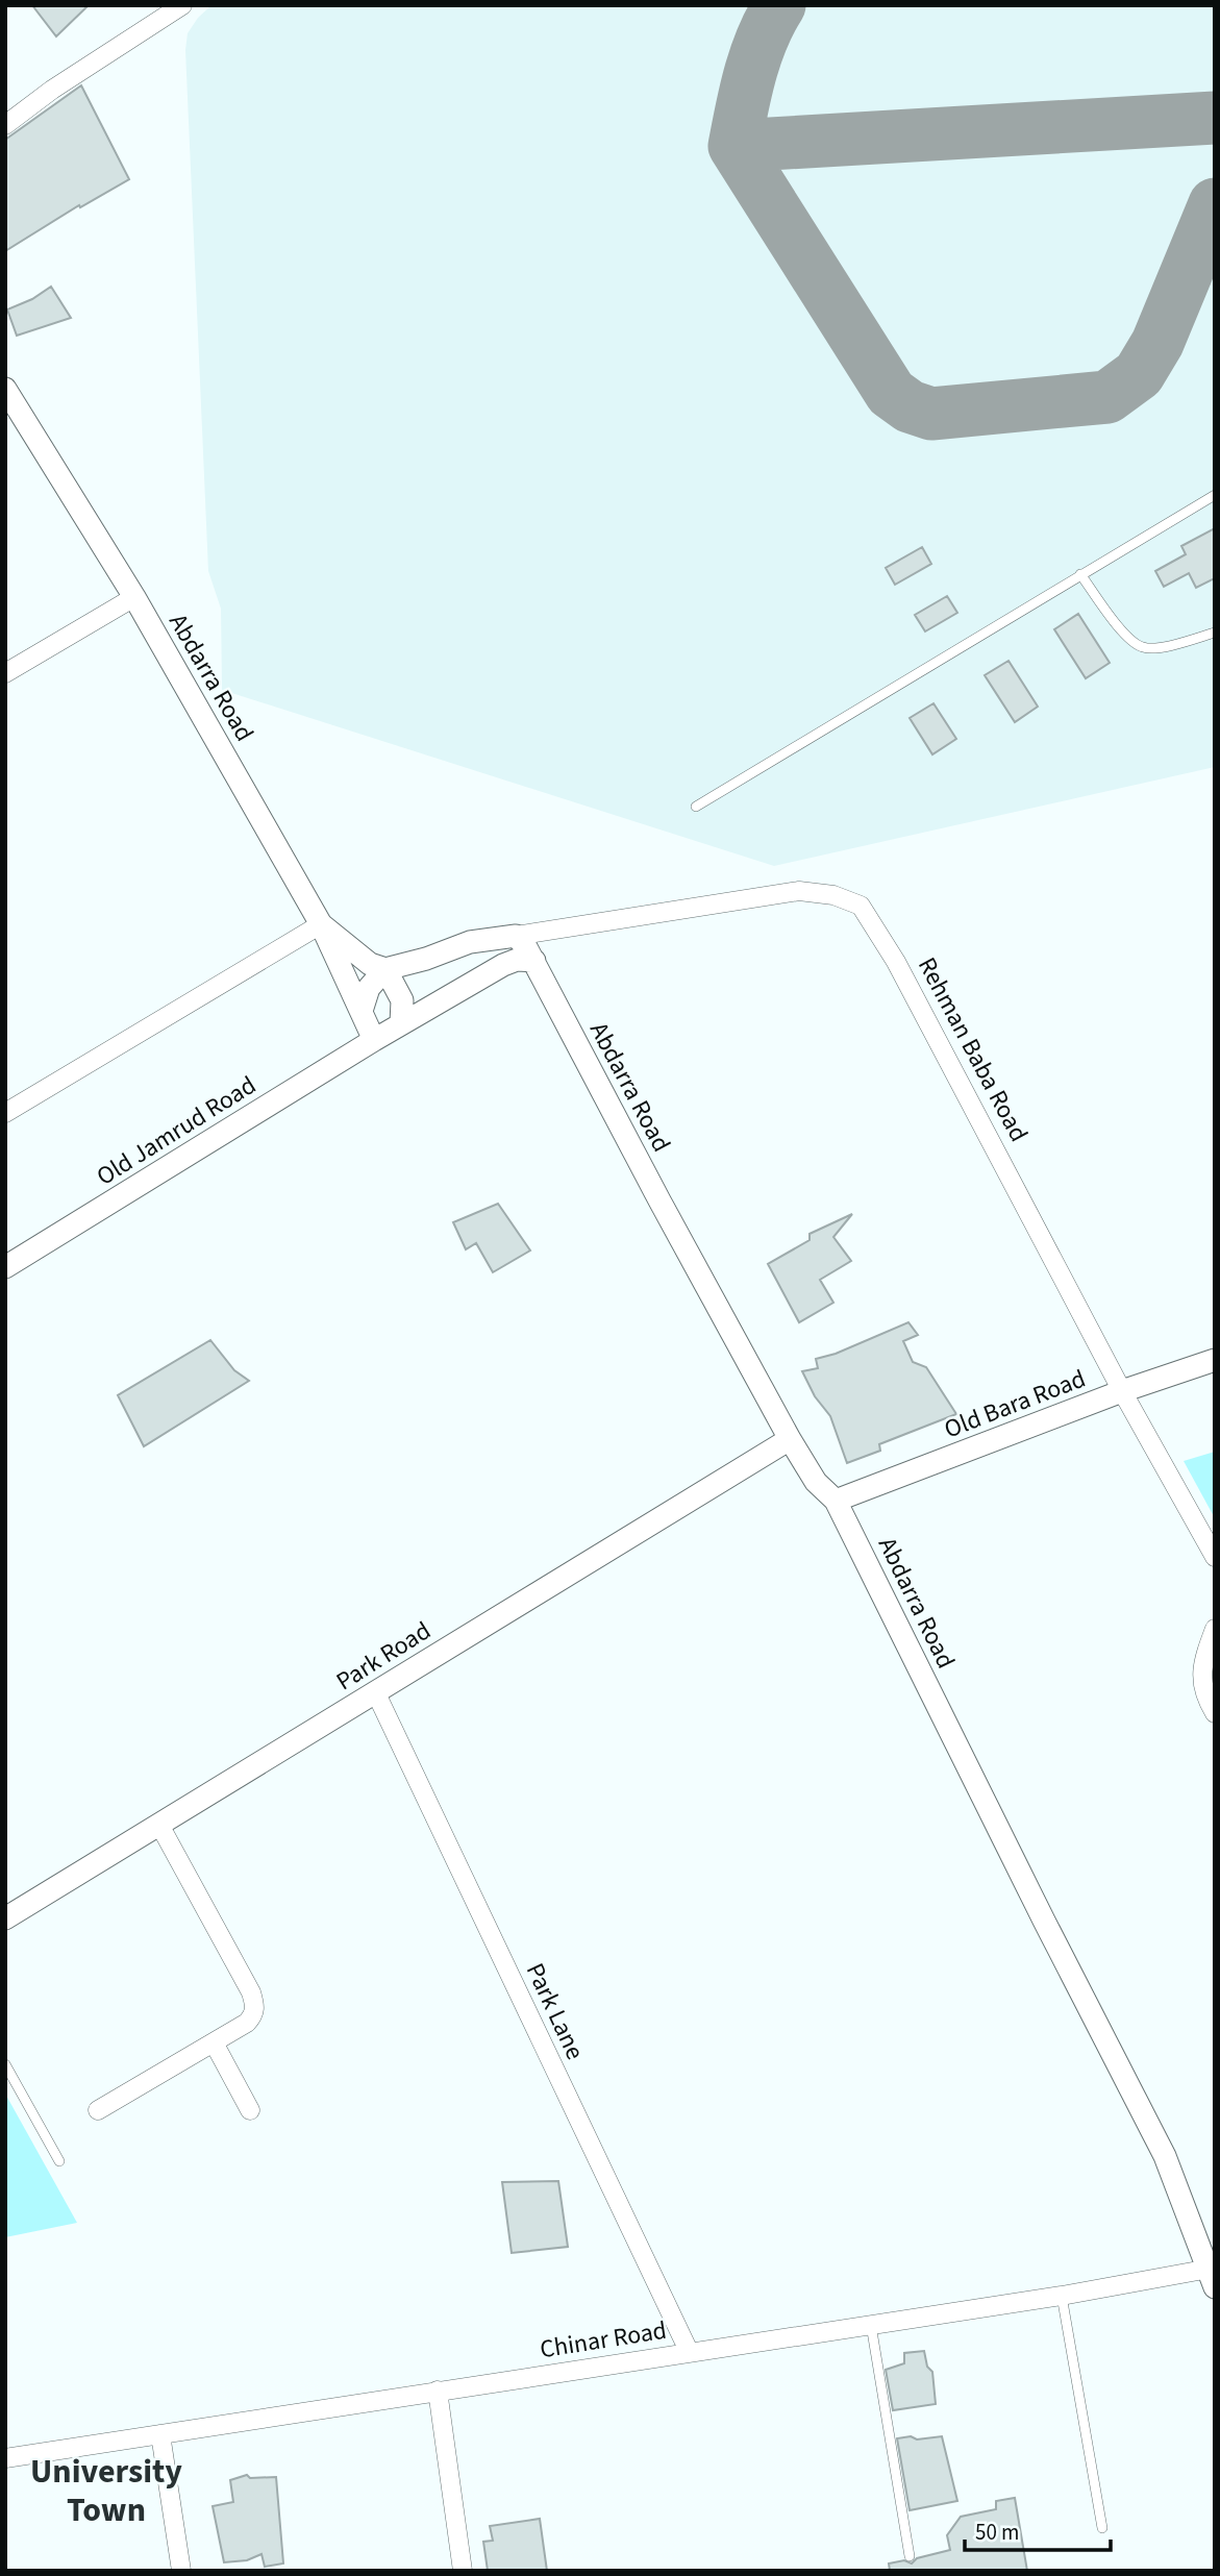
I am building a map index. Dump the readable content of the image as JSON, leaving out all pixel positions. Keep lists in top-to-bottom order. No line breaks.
{"streets":{"street":["Abdarra Road","Rehman Baba Road","Old Jamrud Road","Old Bara Road","Park Road","Park Lane","Chinar Road"]},"crossings":[["Abdarra Road","Old Jamrud Road"],["Abdarra Road","Old Bara Road"],["Abdarra Road","Park Road"],["Abdarra Road","Chinar Road"],["Rehman Baba Road","Old Bara Road"],["Park Road","Park Lane"],["Park Lane","Chinar Road"]],"districts":["University Town"],"scale_bar":"50 m"}
